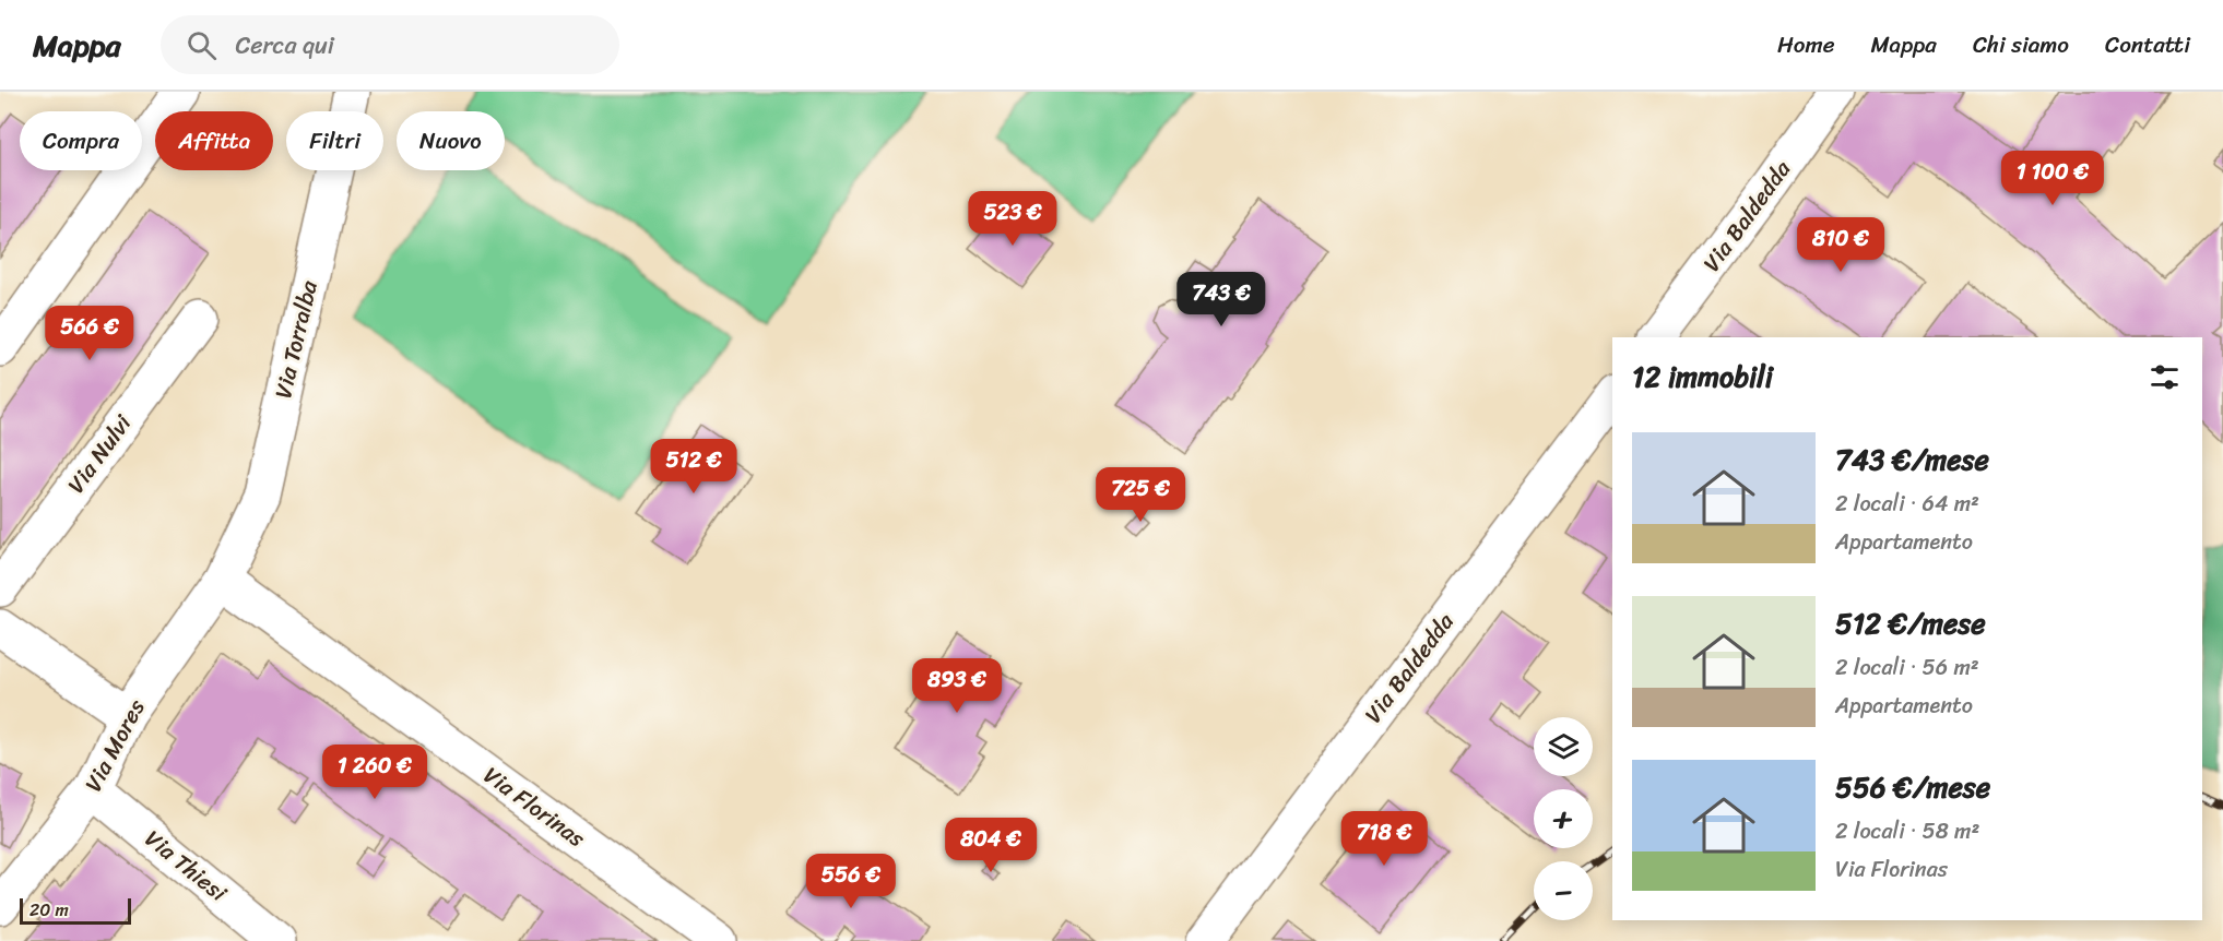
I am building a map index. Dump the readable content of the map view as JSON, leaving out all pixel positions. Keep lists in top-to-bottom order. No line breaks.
{"streets":{"street":["Via Baldedda","Via Torralba","Via Nulvi","Via Mores","Via Florinas","Via Thiesi"]},"crossings":[["Via Torralba","Via Mores"],["Via Torralba","Via Florinas"],["Via Mores","Via Florinas"],["Via Mores","Via Thiesi"]],"scale_bar":"20 m","page":{"header":"Mappa","search":"Cerca qui","nav":["Home","Mappa","Chi siamo","Contatti"],"chip":["Compra","Affitta","Filtri","Nuovo"],"price":["1 100 €","523 €","810 €","743 €","566 €","512 €","725 €","893 €","1 260 €","718 €","804 €","556 €"],"heading":"12 immobili","list":[{"name":"743 €/mese","note":"2 locali · 64 m² · Appartamento"},{"name":"512 €/mese","note":"2 locali · 56 m² · Appartamento"},{"name":"556 €/mese","note":"2 locali · 58 m² · Via Florinas"}],"map_buttons":["+","−"],"scale":"20 m"}}
